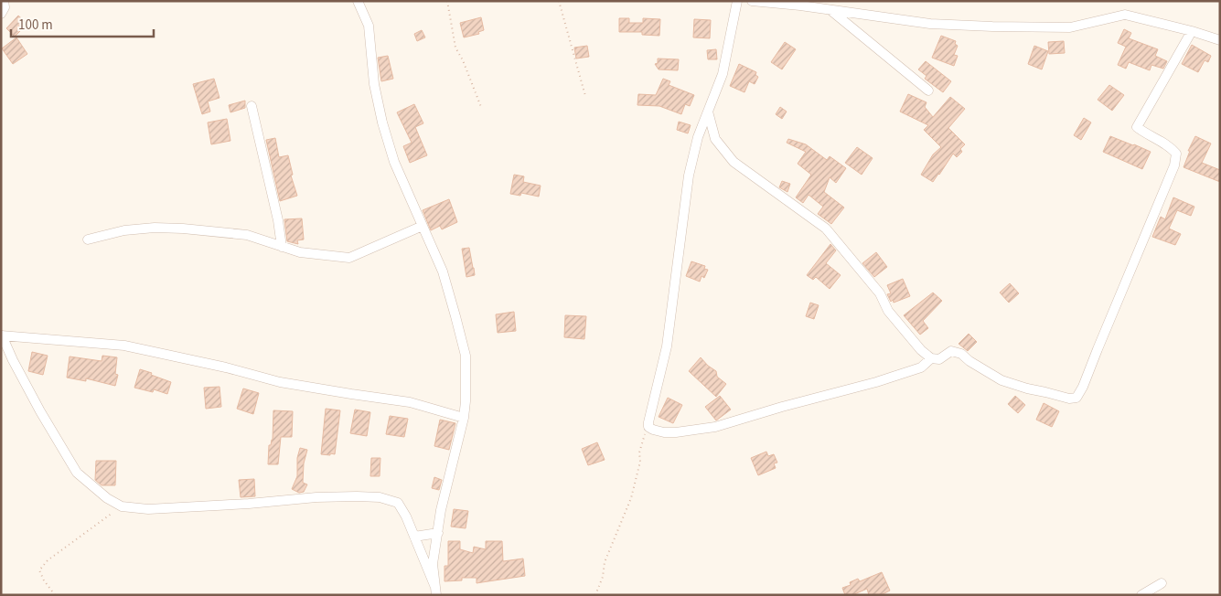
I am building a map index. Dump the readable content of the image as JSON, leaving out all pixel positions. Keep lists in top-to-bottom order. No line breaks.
{"scale_bar":"100 m"}
